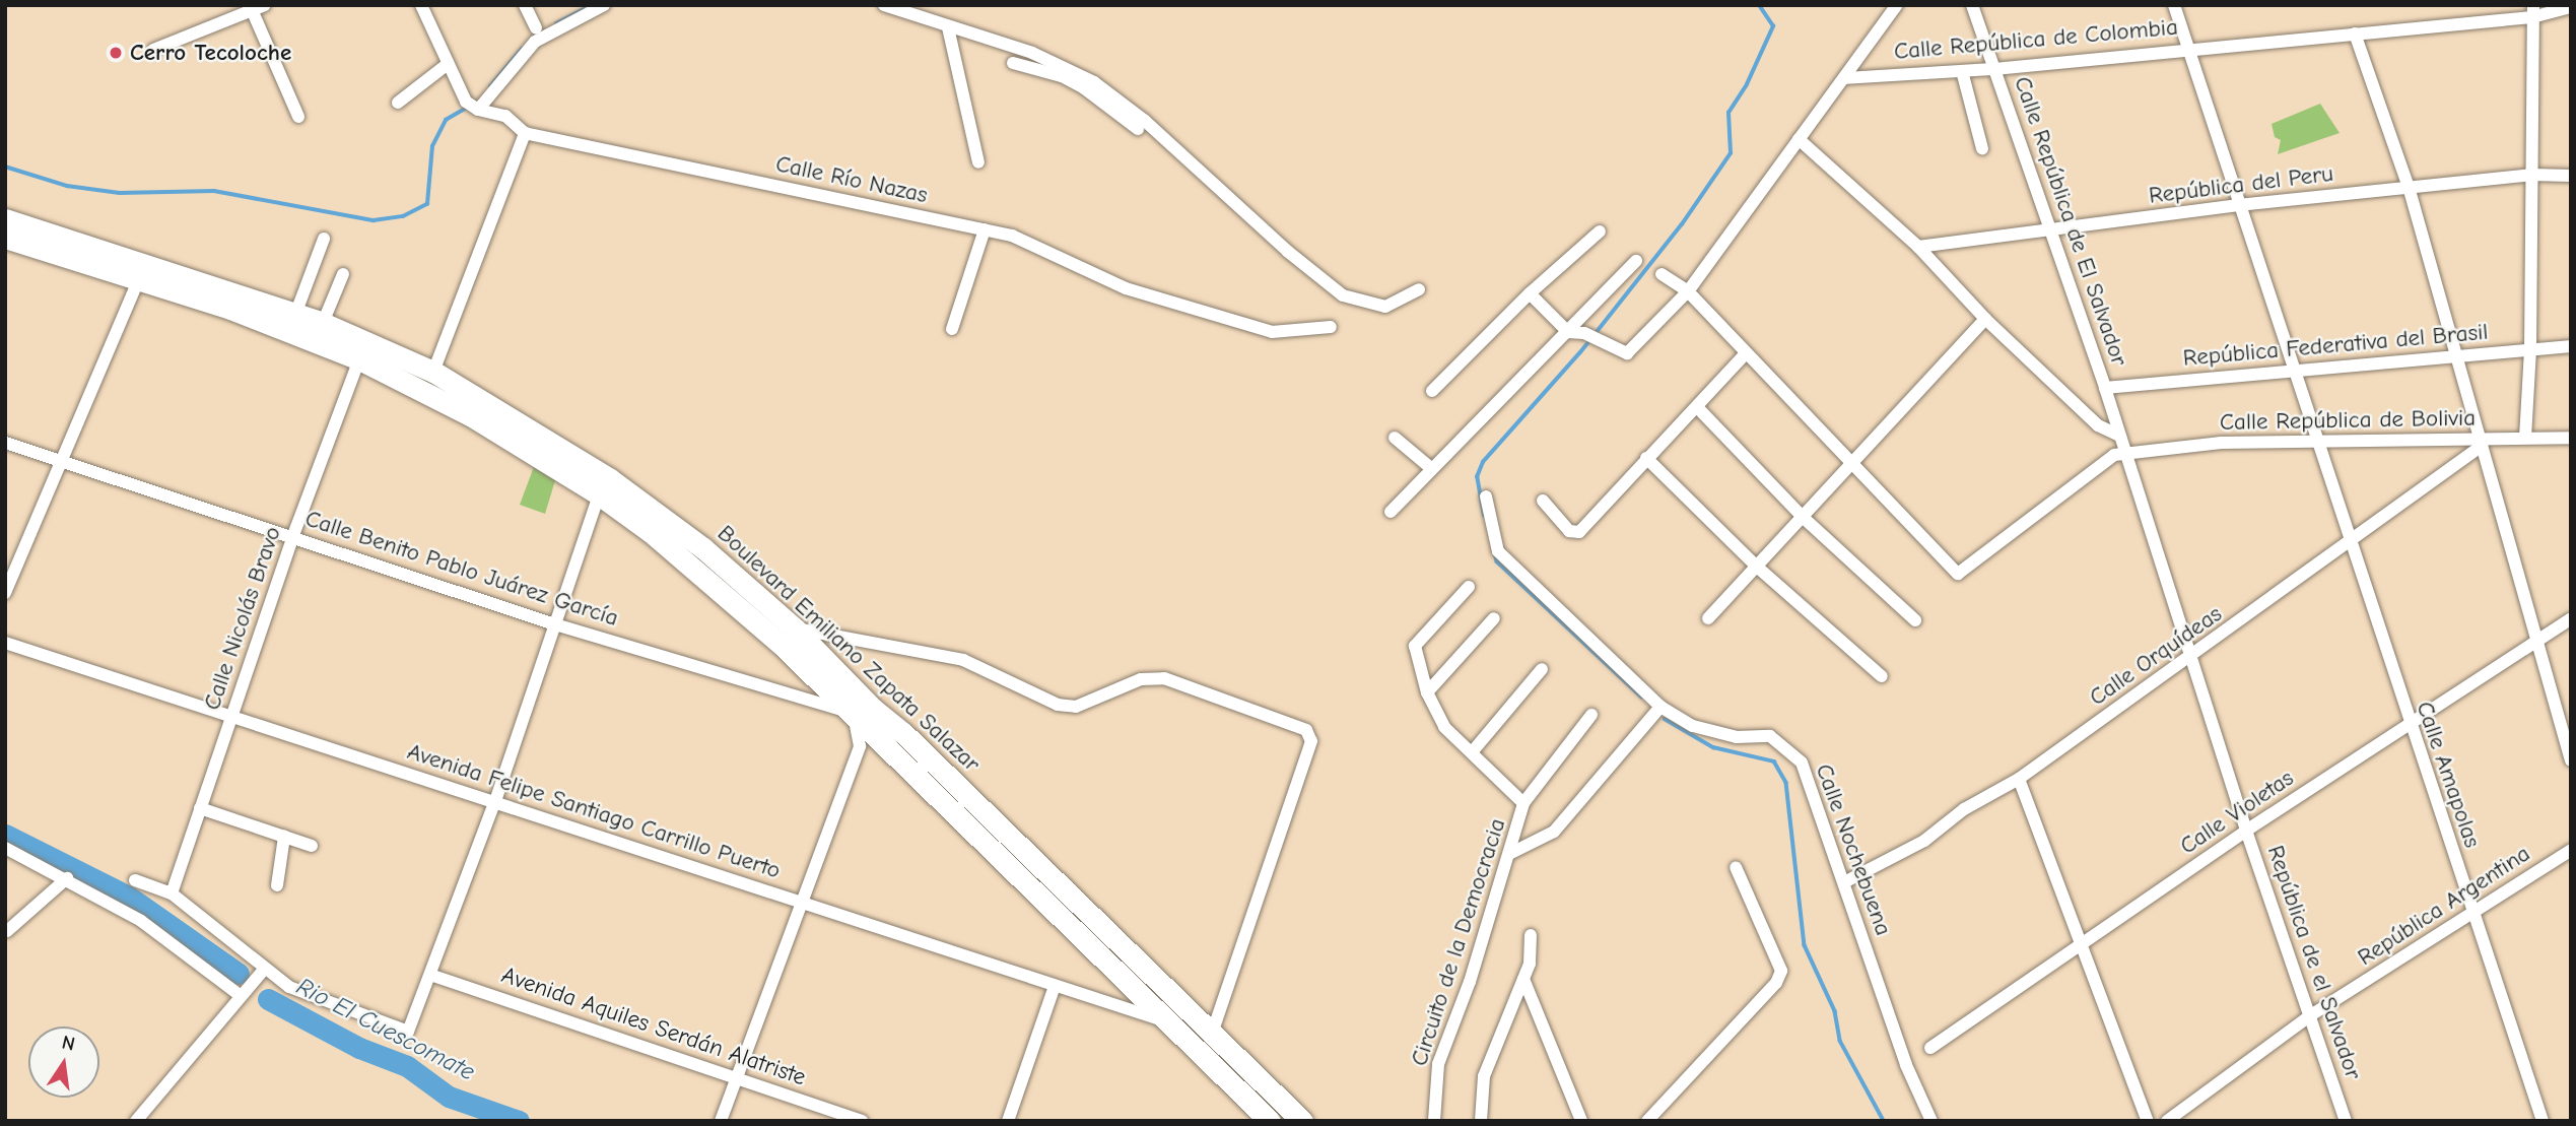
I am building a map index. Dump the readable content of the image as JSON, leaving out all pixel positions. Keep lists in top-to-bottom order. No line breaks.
{"streets":{"main road":["Boulevard Emiliano Zapata Salazar"],"street":["Calle República de Colombia","Calle Río Nazas","República del Peru","Calle República de El Salvador","República Federativa del Brasil","Calle República de Bolivia","Calle Benito Pablo Juárez García","Calle Nicolás Bravo","Calle Orquídeas","Calle Amapolas","Avenida Felipe Santiago Carrillo Puerto","Calle Violetas","Calle Nochebuena","República Argentina","Circuito de la Democracia","República de el Salvador","Avenida Aquiles Serdán Alatriste"]},"crossings":[["Calle República de Colombia","Calle República de El Salvador"],["Calle República de Colombia","Calle Amapolas"],["República del Peru","Calle República de El Salvador"],["República del Peru","Calle Amapolas"],["Calle República de El Salvador","República Federativa del Brasil"],["Calle República de El Salvador","Calle República de Bolivia"],["Calle República de El Salvador","República de el Salvador"],["República Federativa del Brasil","Calle Amapolas"],["Calle República de Bolivia","Calle Orquídeas"],["Calle República de Bolivia","Calle Amapolas"],["Calle República de Bolivia","República de el Salvador"],["Calle Benito Pablo Juárez García","Calle Nicolás Bravo"],["Calle Benito Pablo Juárez García","Boulevard Emiliano Zapata Salazar"],["Calle Nicolás Bravo","Boulevard Emiliano Zapata Salazar"],["Calle Nicolás Bravo","Avenida Felipe Santiago Carrillo Puerto"],["Boulevard Emiliano Zapata Salazar","Avenida Felipe Santiago Carrillo Puerto"],["Calle Orquídeas","Calle Amapolas"],["Calle Orquídeas","Calle Nochebuena"],["Calle Orquídeas","República de el Salvador"],["Calle Amapolas","Calle Violetas"],["Calle Amapolas","República Argentina"],["Calle Violetas","República de el Salvador"],["República Argentina","República de el Salvador"]],"water":["Rio El Cuescomate"],"places":["Cerro Tecoloche"],"north":"top"}
